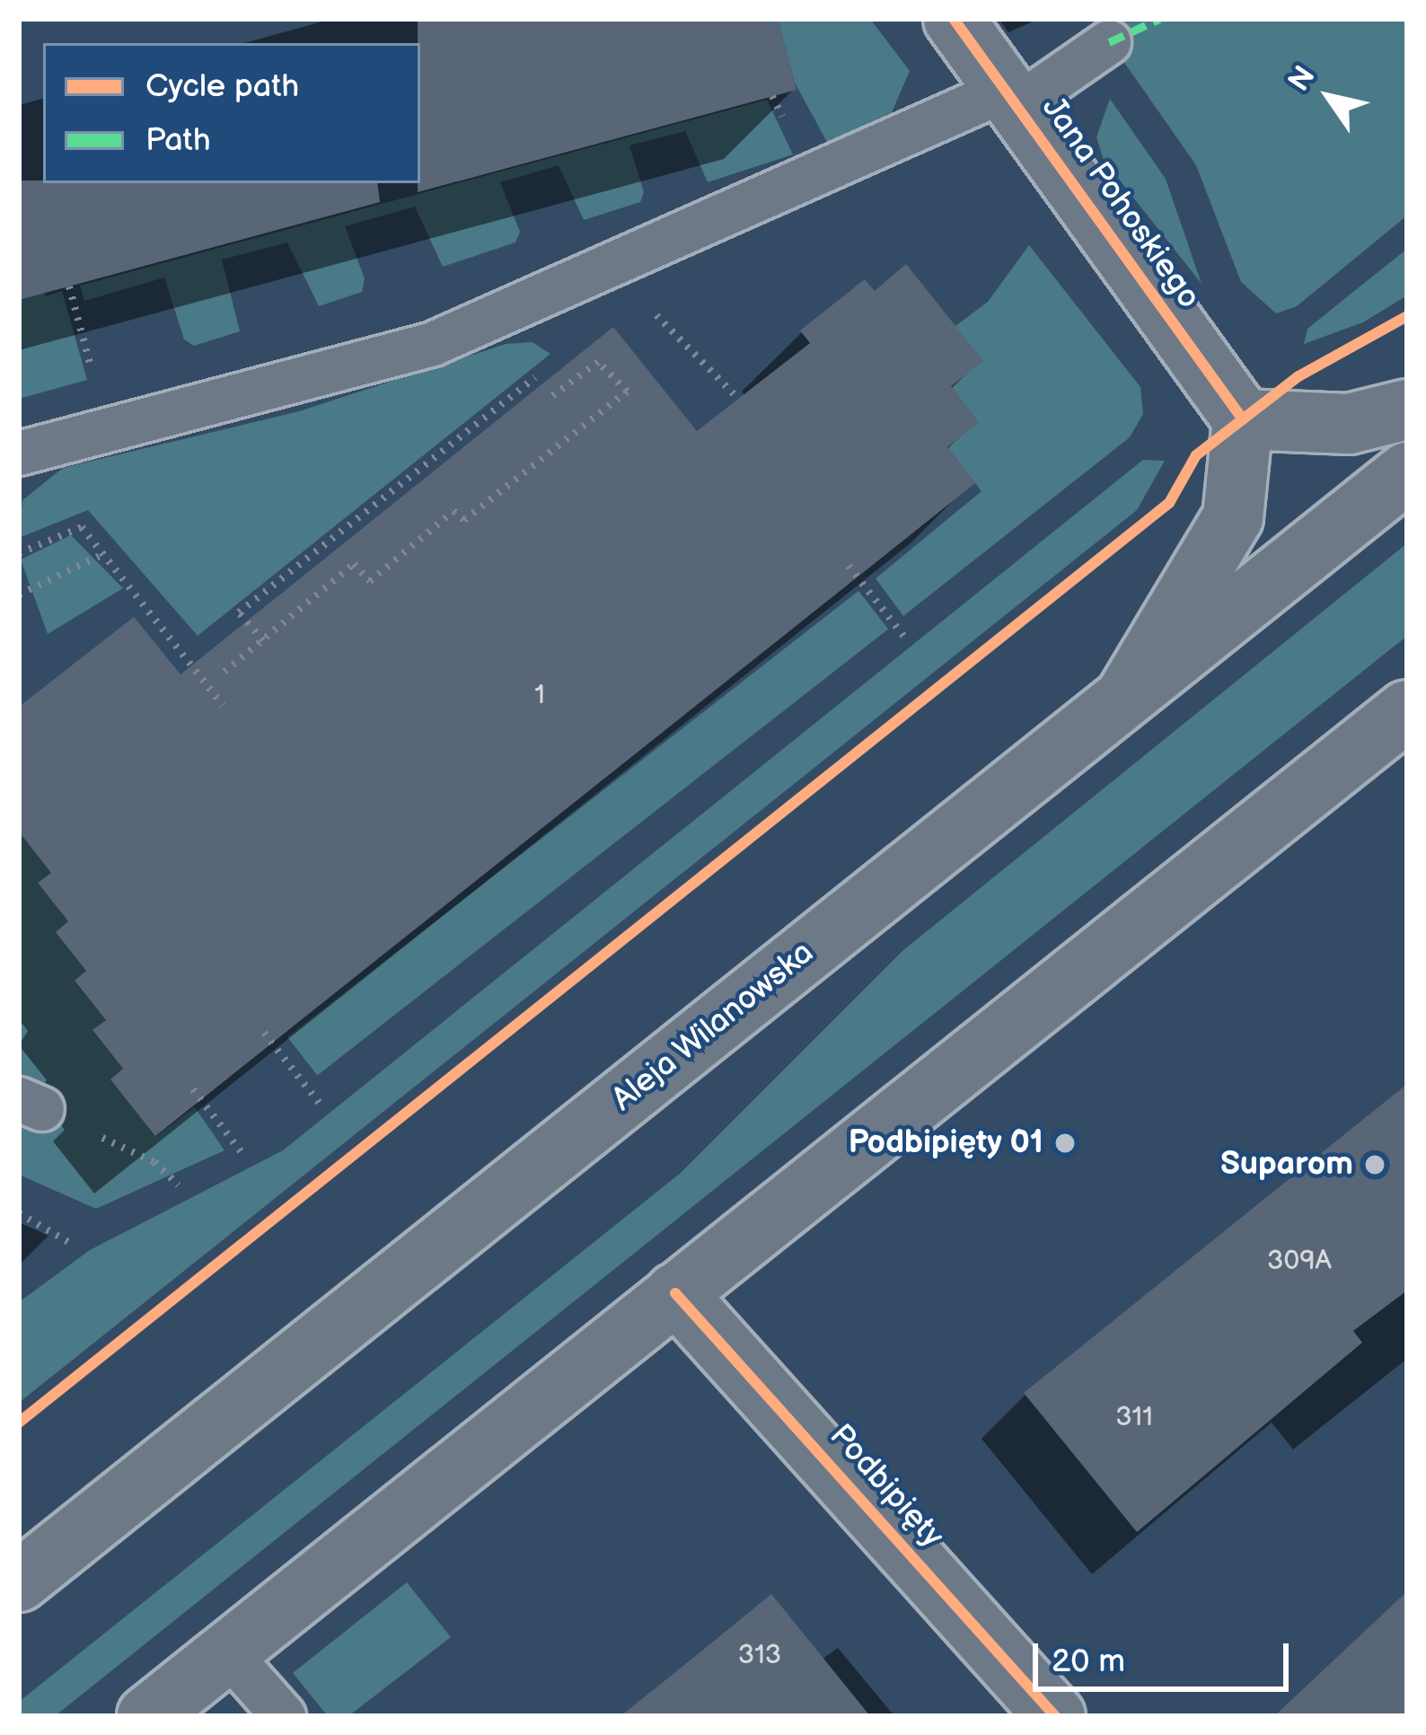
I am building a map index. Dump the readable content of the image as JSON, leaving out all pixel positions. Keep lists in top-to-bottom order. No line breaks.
{"streets":{"main road":["Jana Pohoskiego","Aleja Wilanowska","Podbipięty"]},"places":["Podbipięty 01","Suparom"],"house_numbers":["1","309A","311","313"],"legend":["Cycle path","Path"],"scale_bar":"20 m","north":"top left"}
